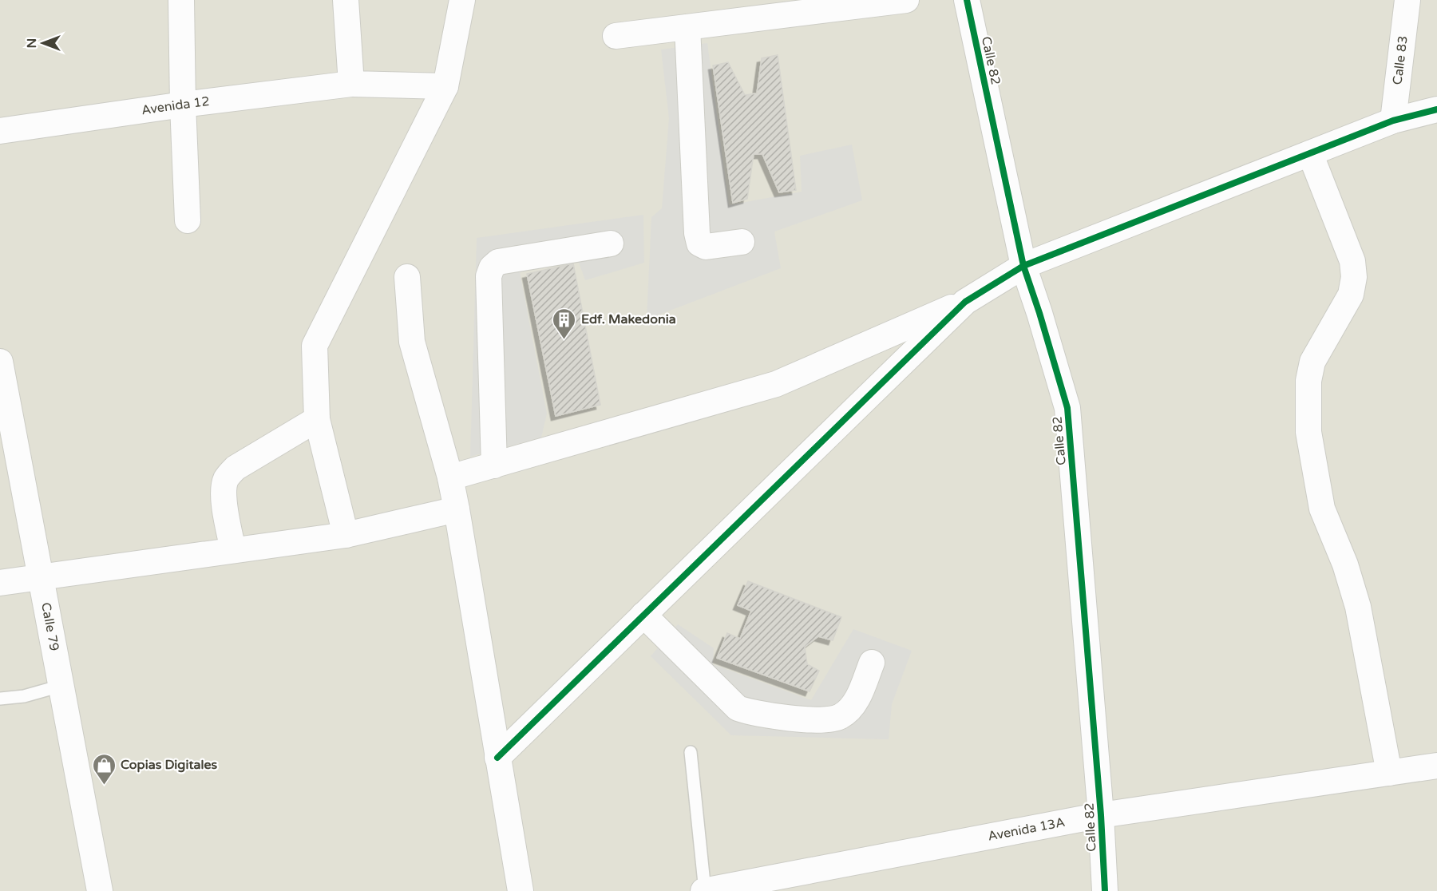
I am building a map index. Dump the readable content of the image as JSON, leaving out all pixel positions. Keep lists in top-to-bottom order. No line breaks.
{"streets":{"street":["Calle 82","Calle 83","Avenida 12","Calle 79","Avenida 13A"]},"crossings":[["Calle 82","Avenida 13A"]],"places":{"building":["Edf. Makedonia"],"shop":["Copias Digitales"]},"north":"left"}
